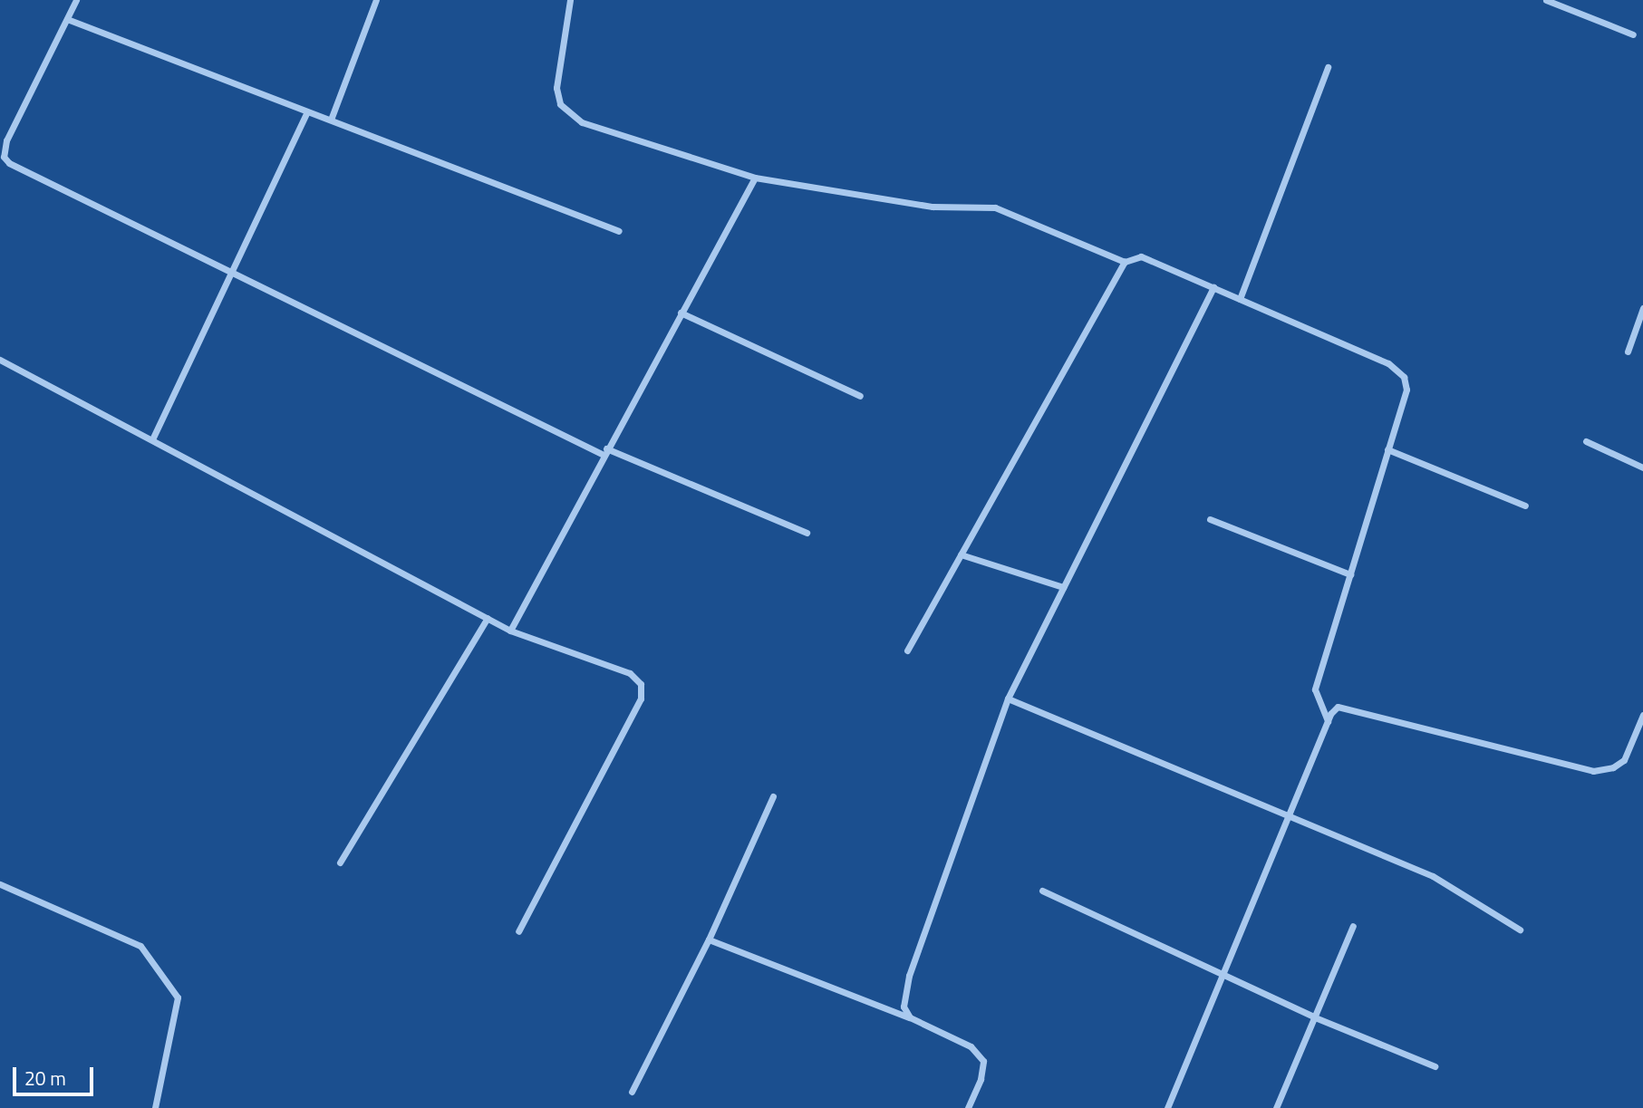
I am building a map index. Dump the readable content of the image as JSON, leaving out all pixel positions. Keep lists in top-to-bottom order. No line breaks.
{"scale_bar":"20 m"}
